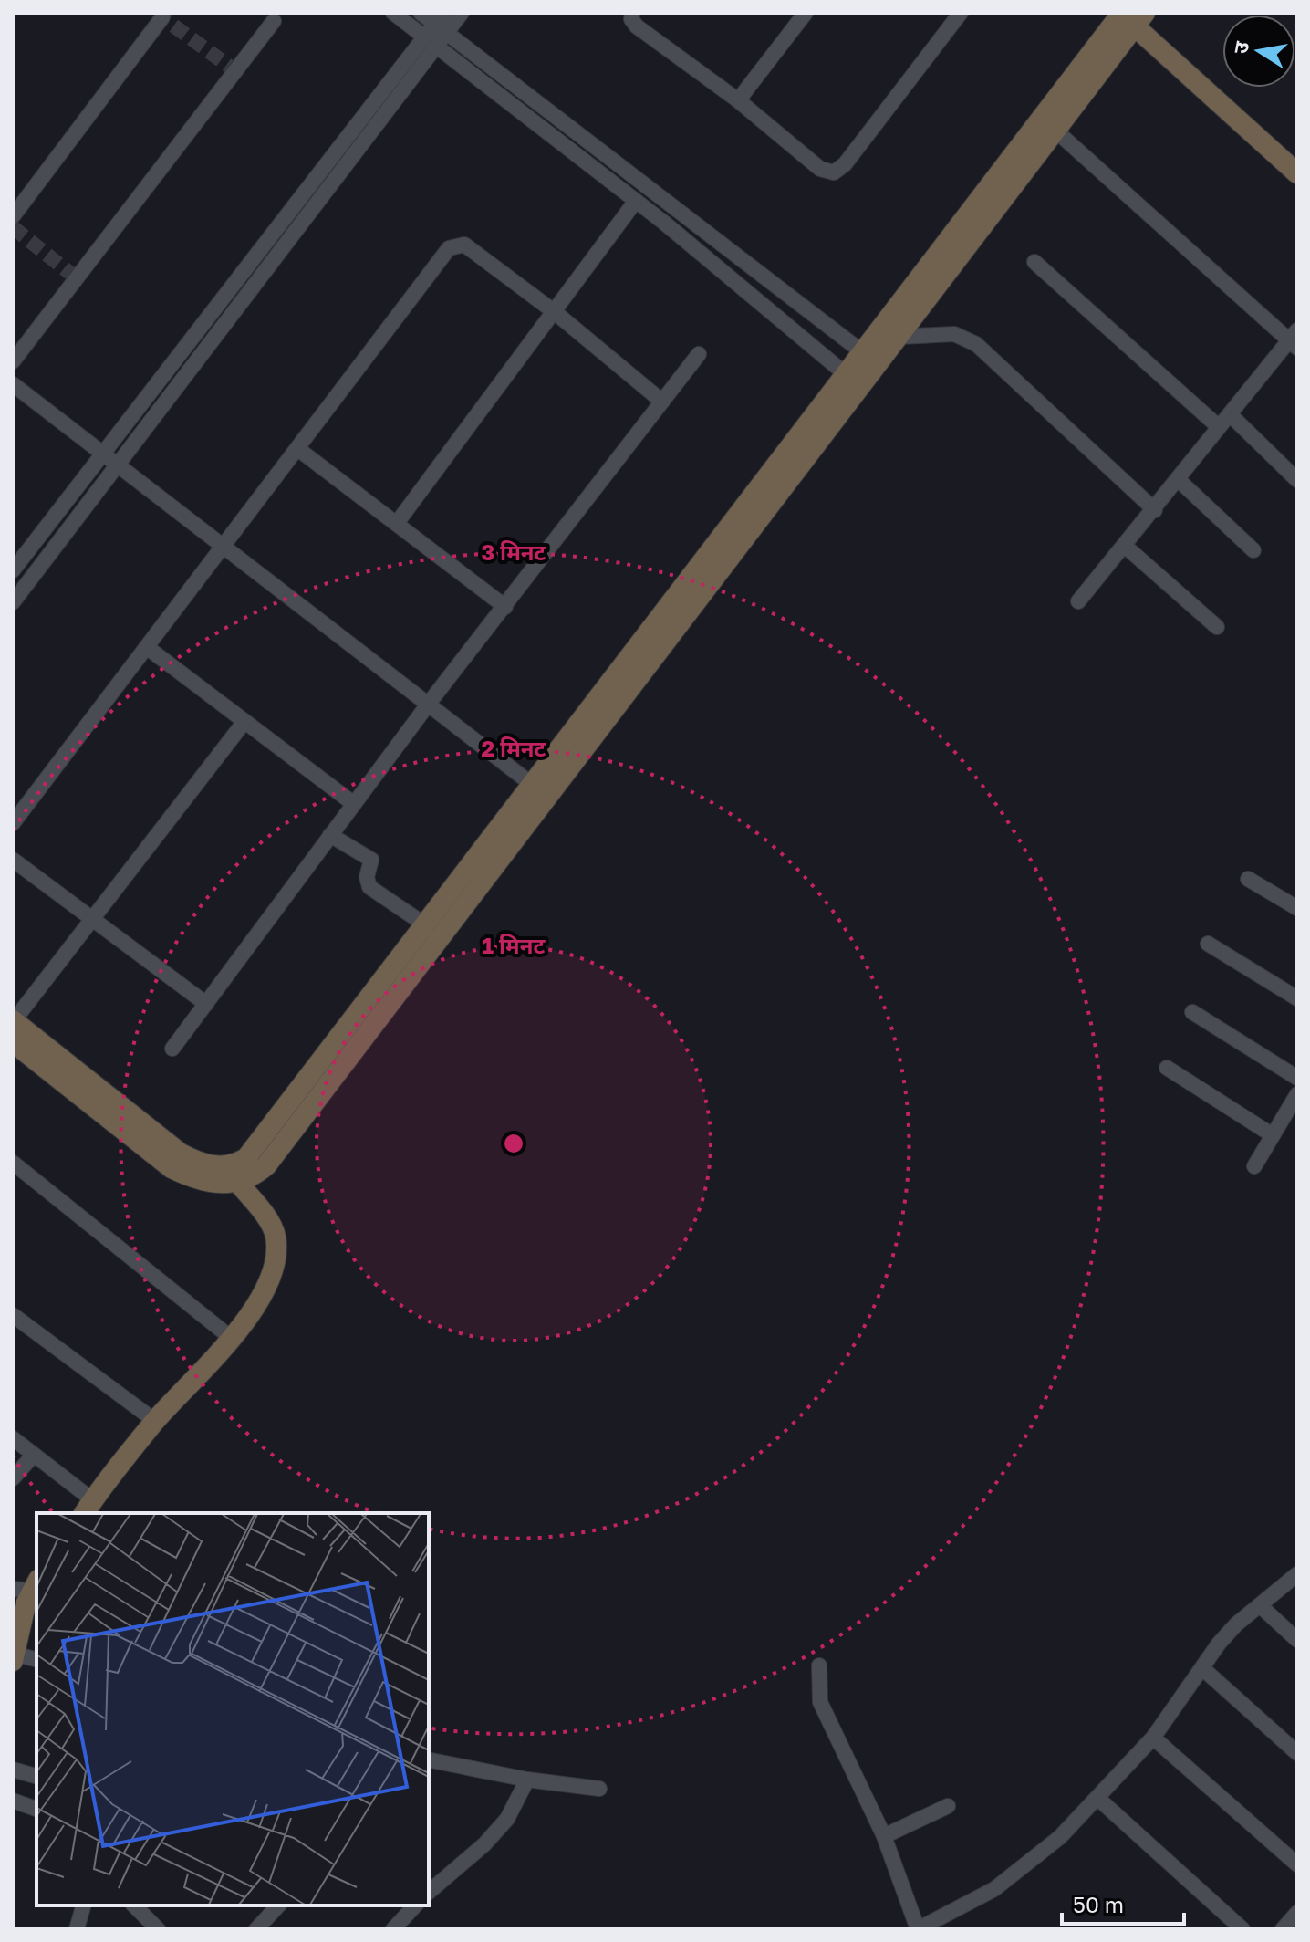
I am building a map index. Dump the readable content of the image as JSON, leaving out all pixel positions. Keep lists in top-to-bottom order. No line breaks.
{"scale_bar":"50 m","north":"left","rings":["3 मिनट","2 मिनट","1 मिनट"]}
